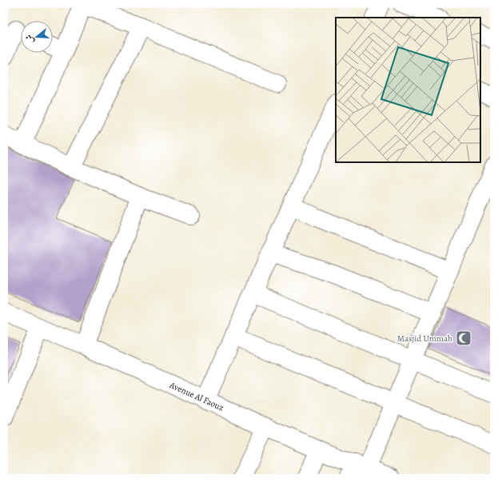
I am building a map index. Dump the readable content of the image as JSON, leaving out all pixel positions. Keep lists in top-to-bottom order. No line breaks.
{"streets":{"street":["Avenue Al Faouz"]},"places":{"mosque":["Masjid Ummah"]},"north":"left"}
